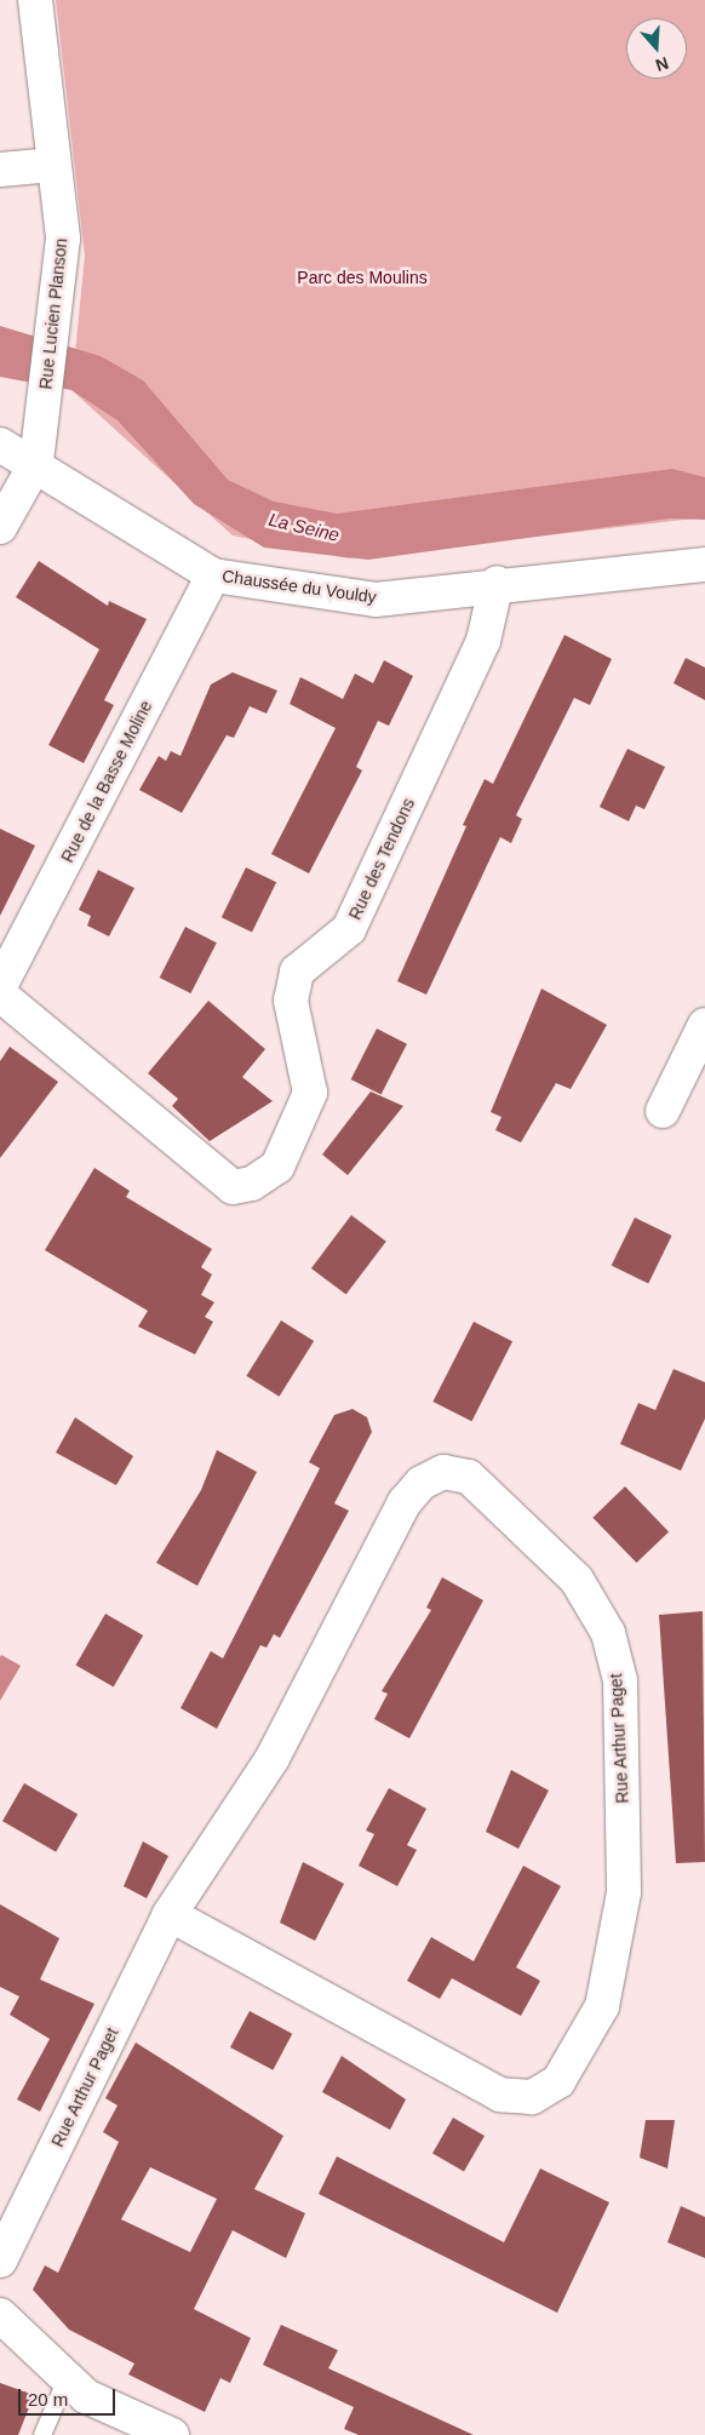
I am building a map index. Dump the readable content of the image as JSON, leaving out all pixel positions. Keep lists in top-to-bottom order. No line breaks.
{"streets":{"street":["Rue Lucien Planson","Chaussée du Vouldy","Rue de la Basse Moline","Rue des Tendons","Rue Arthur Paget"]},"crossings":[["Rue Lucien Planson","Chaussée du Vouldy"],["Chaussée du Vouldy","Rue de la Basse Moline"],["Chaussée du Vouldy","Rue des Tendons"]],"water":["La Seine"],"parks":["Parc des Moulins"],"scale_bar":"20 m","north":"bottom"}
